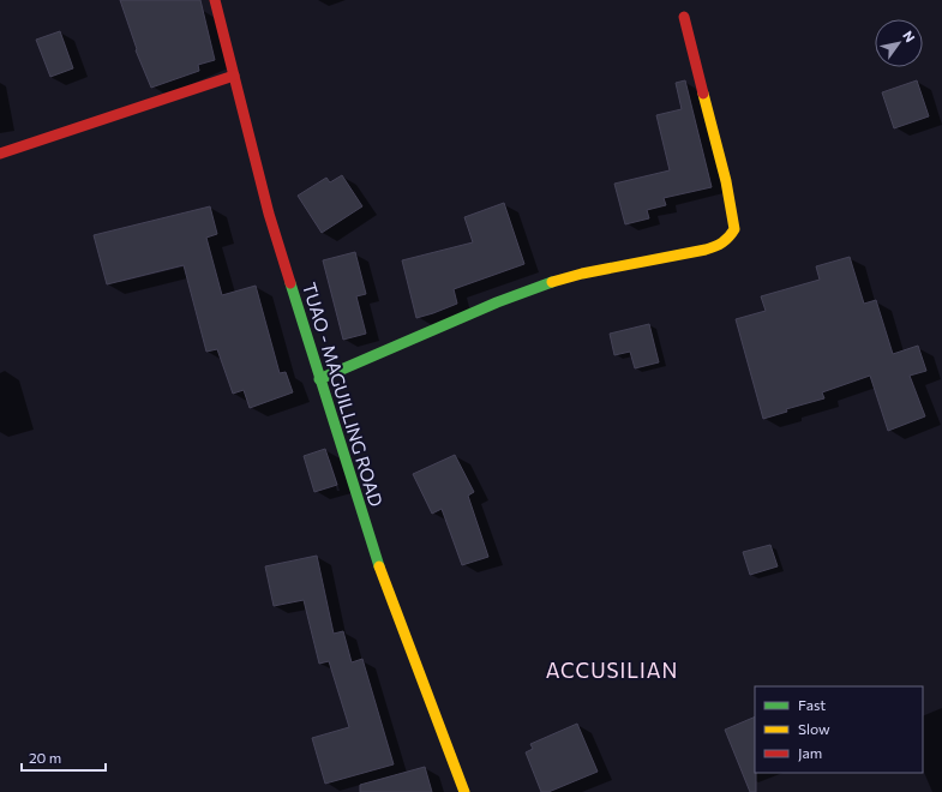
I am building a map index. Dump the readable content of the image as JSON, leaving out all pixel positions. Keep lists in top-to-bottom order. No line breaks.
{"streets":{"street":["TUAO - MAGUILLING ROAD"]},"districts":["ACCUSILIAN"],"legend":["Fast","Slow","Jam"],"scale_bar":"20 m","north":"top right"}
